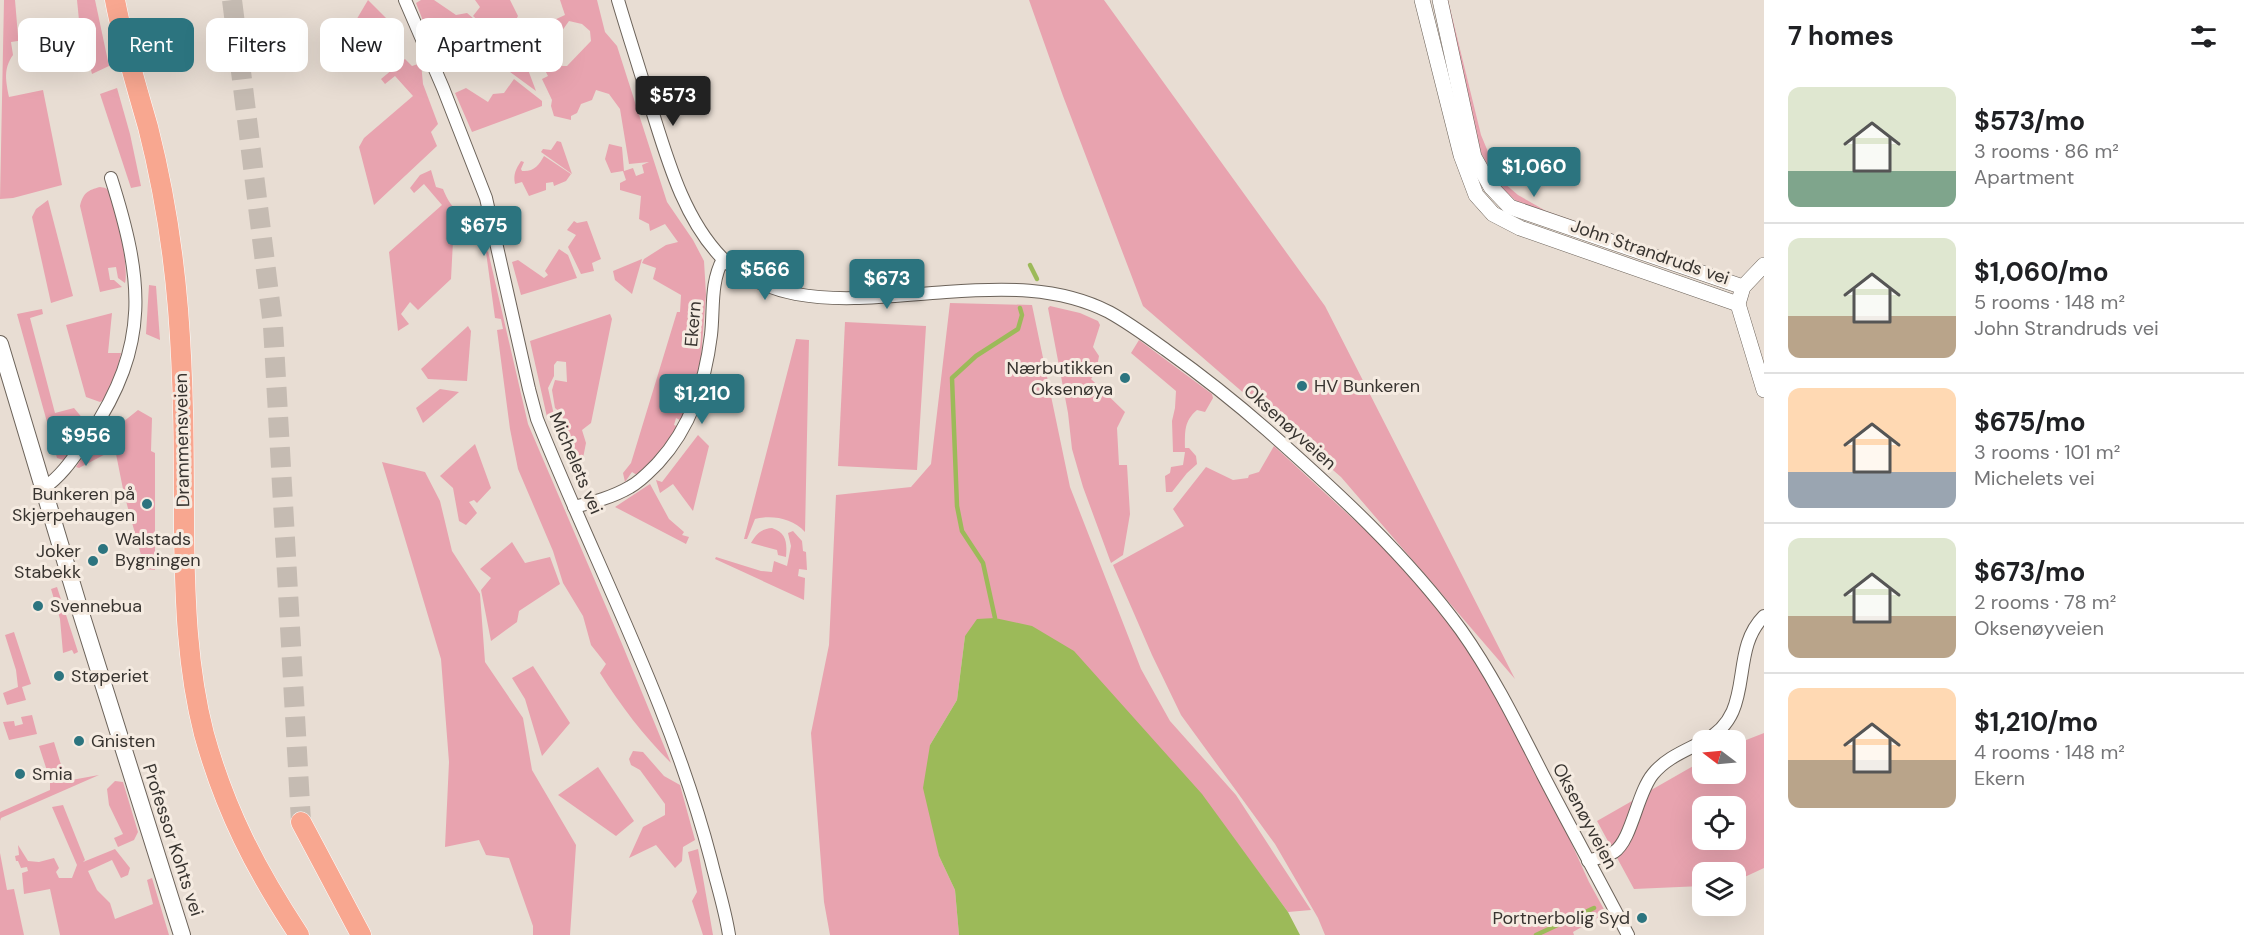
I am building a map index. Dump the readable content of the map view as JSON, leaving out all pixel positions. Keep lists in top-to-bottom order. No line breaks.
{"streets":{"highway":["Drammensveien"],"main road":["Professor Kohts vei"],"street":["John Strandruds vei","Ekern","Oksenøyveien","Michelets vei"]},"crossings":[["Ekern","Oksenøyveien"],["Ekern","Michelets vei"]],"places":["Nærbutikken Oksenøya","HV Bunkeren","Bunkeren på Skjerpehaugen","Walstads Bygningen","Joker Stabekk","Svennebua","Støperiet","Gnisten","Smia","Portnerbolig Syd"],"north":"left","page":{"heading":"7 homes","chip":["Buy","Rent","Filters","New","Apartment"],"list":[{"name":"$573/mo","note":"3 rooms · 86 m² · Apartment"},{"name":"$1,060/mo","note":"5 rooms · 148 m² · John Strandruds vei"},{"name":"$675/mo","note":"3 rooms · 101 m² · Michelets vei"},{"name":"$673/mo","note":"2 rooms · 78 m² · Oksenøyveien"},{"name":"$1,210/mo","note":"4 rooms · 148 m² · Ekern"}],"price":["$573","$1,060","$675","$566","$673","$1,210","$956"]}}
